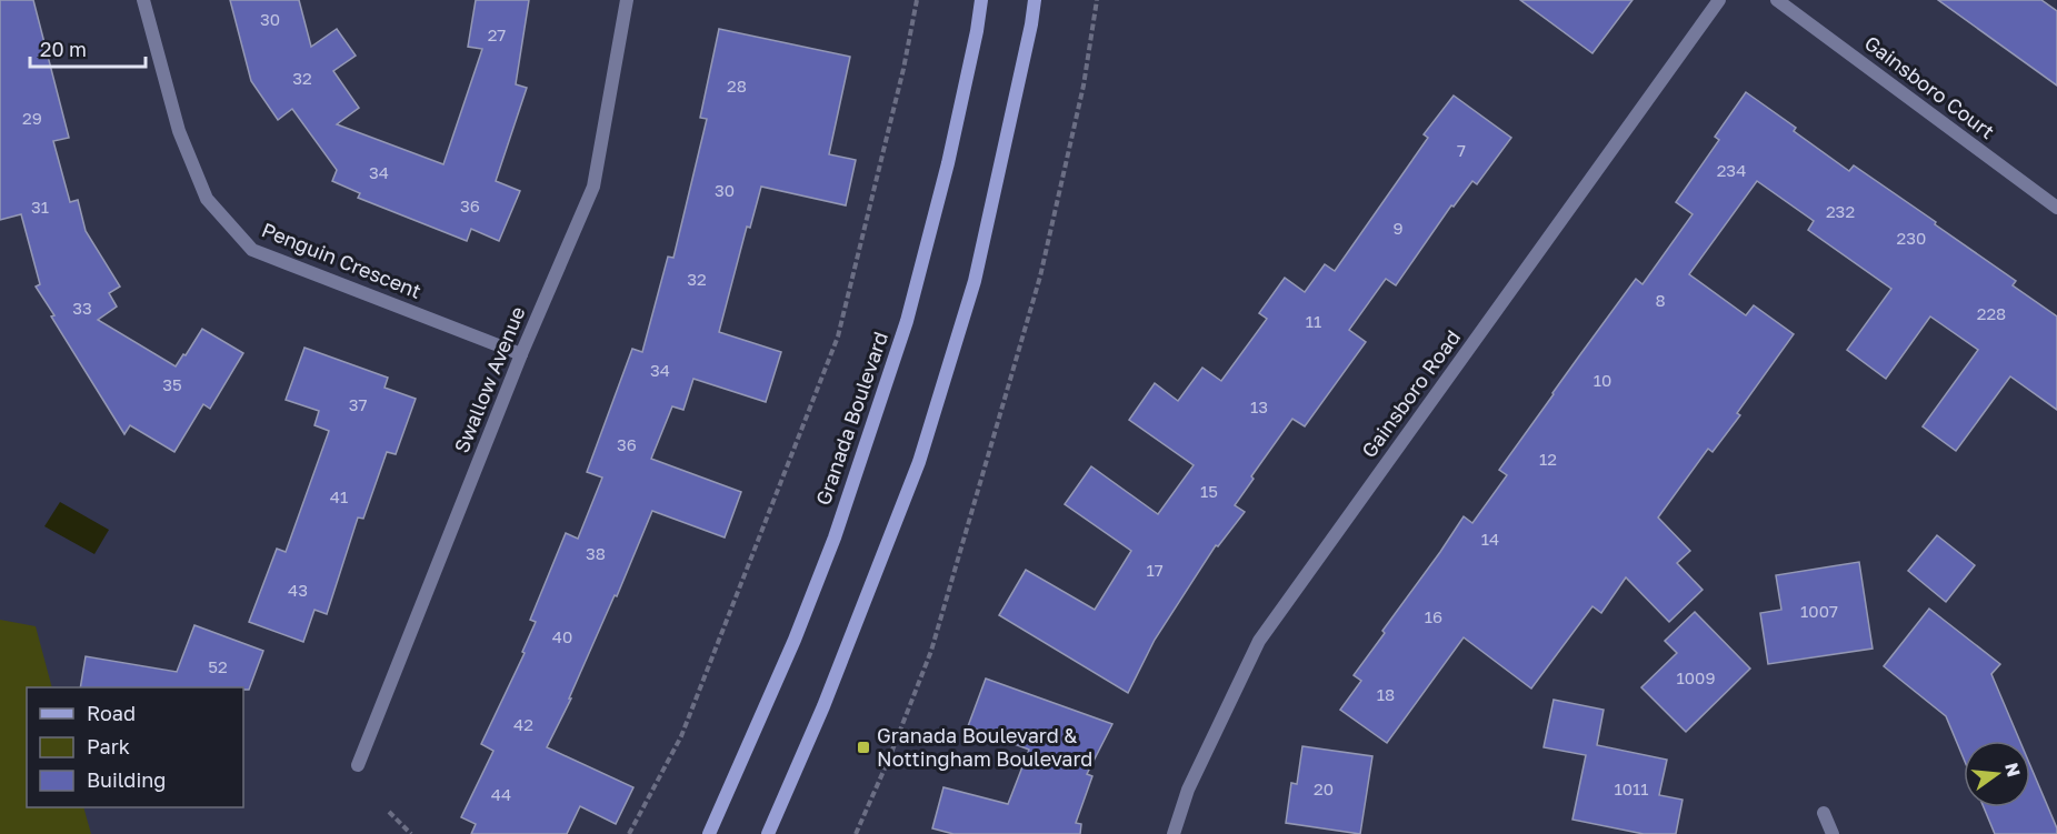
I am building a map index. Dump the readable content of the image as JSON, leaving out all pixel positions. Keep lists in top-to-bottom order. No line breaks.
{"streets":{"main road":["Granada Boulevard"],"street":["Gainsboro Court","Penguin Crescent","Swallow Avenue","Gainsboro Road"]},"crossings":[["Penguin Crescent","Swallow Avenue"]],"places":{"transit":["Granada Boulevard & Nottingham Boulevard"]},"house_numbers":["30","27","32","28","29","7","234","34","30","36","31","232","9","230","32","8","33","228","11","34","10","35","37","13","36","12","15","41","14","38","17","43","1007","16","40","52","1009","18","42","20","1011","44"],"legend":["Road","Park","Building"],"scale_bar":"20 m","north":"right"}
